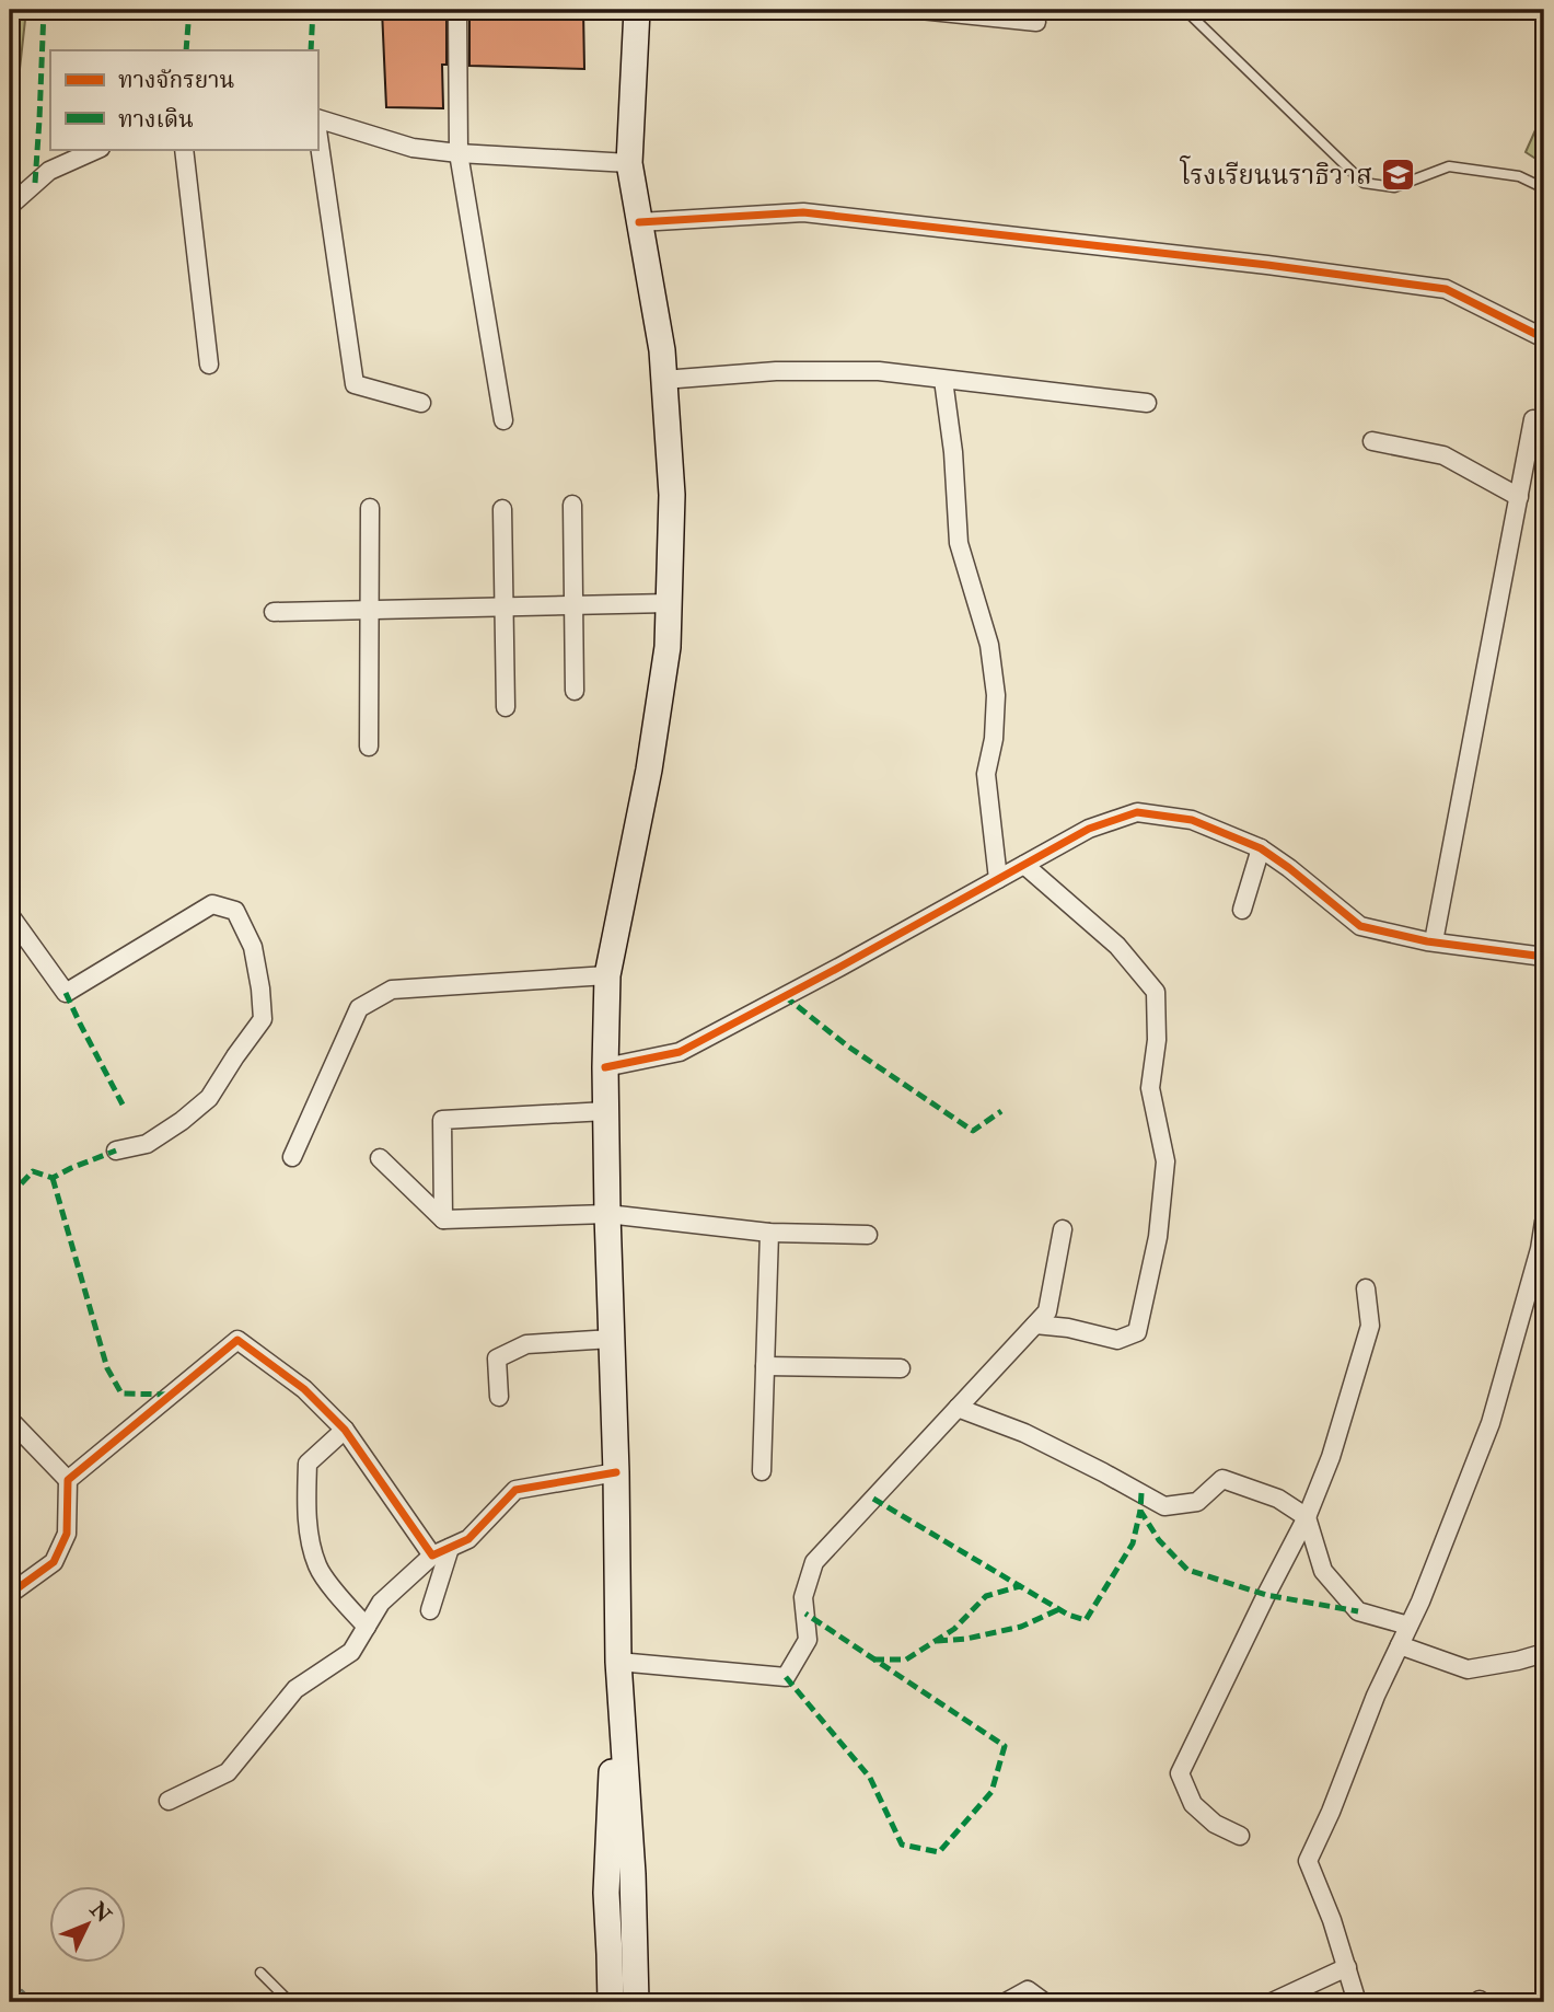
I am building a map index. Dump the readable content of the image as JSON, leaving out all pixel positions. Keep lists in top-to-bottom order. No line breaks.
{"places":{"school or university":["โรงเรียนนราธิวาส"]},"legend":["ทางจักรยาน","ทางเดิน"],"north":"top right"}
